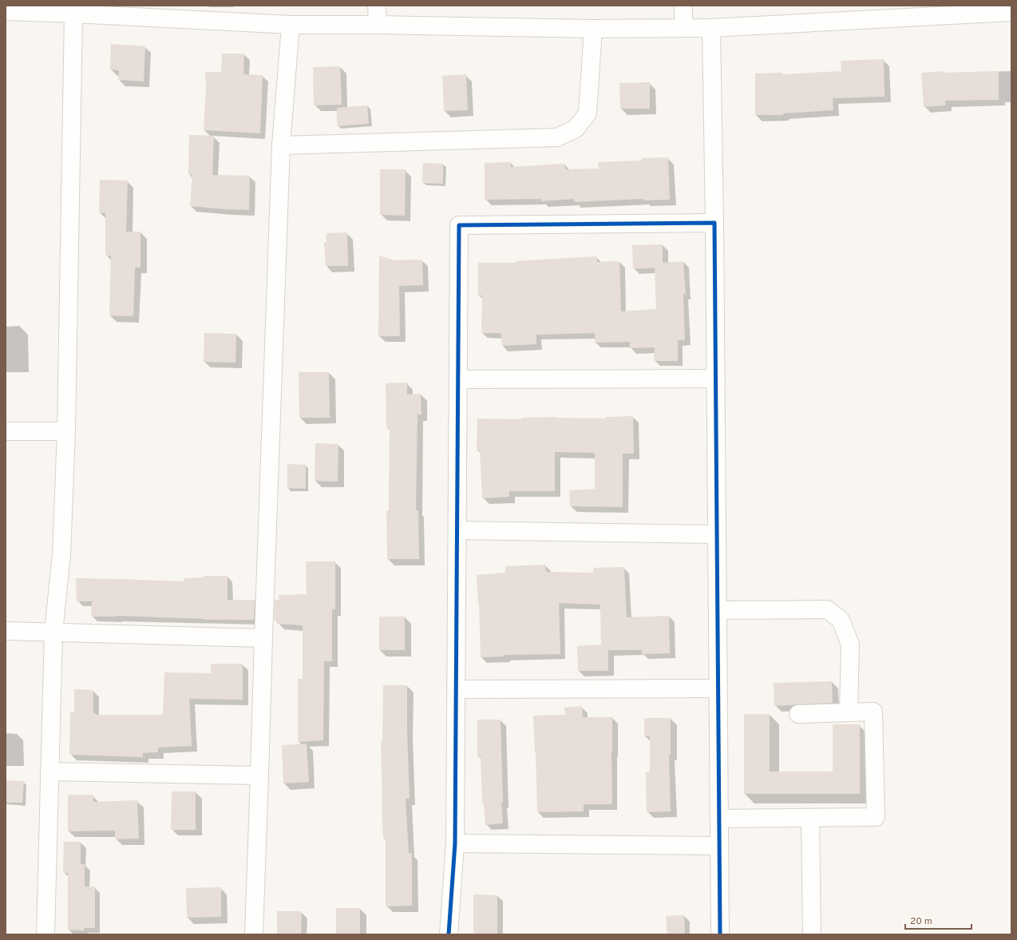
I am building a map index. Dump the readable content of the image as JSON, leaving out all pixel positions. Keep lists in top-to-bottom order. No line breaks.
{"scale_bar":"20 m"}
